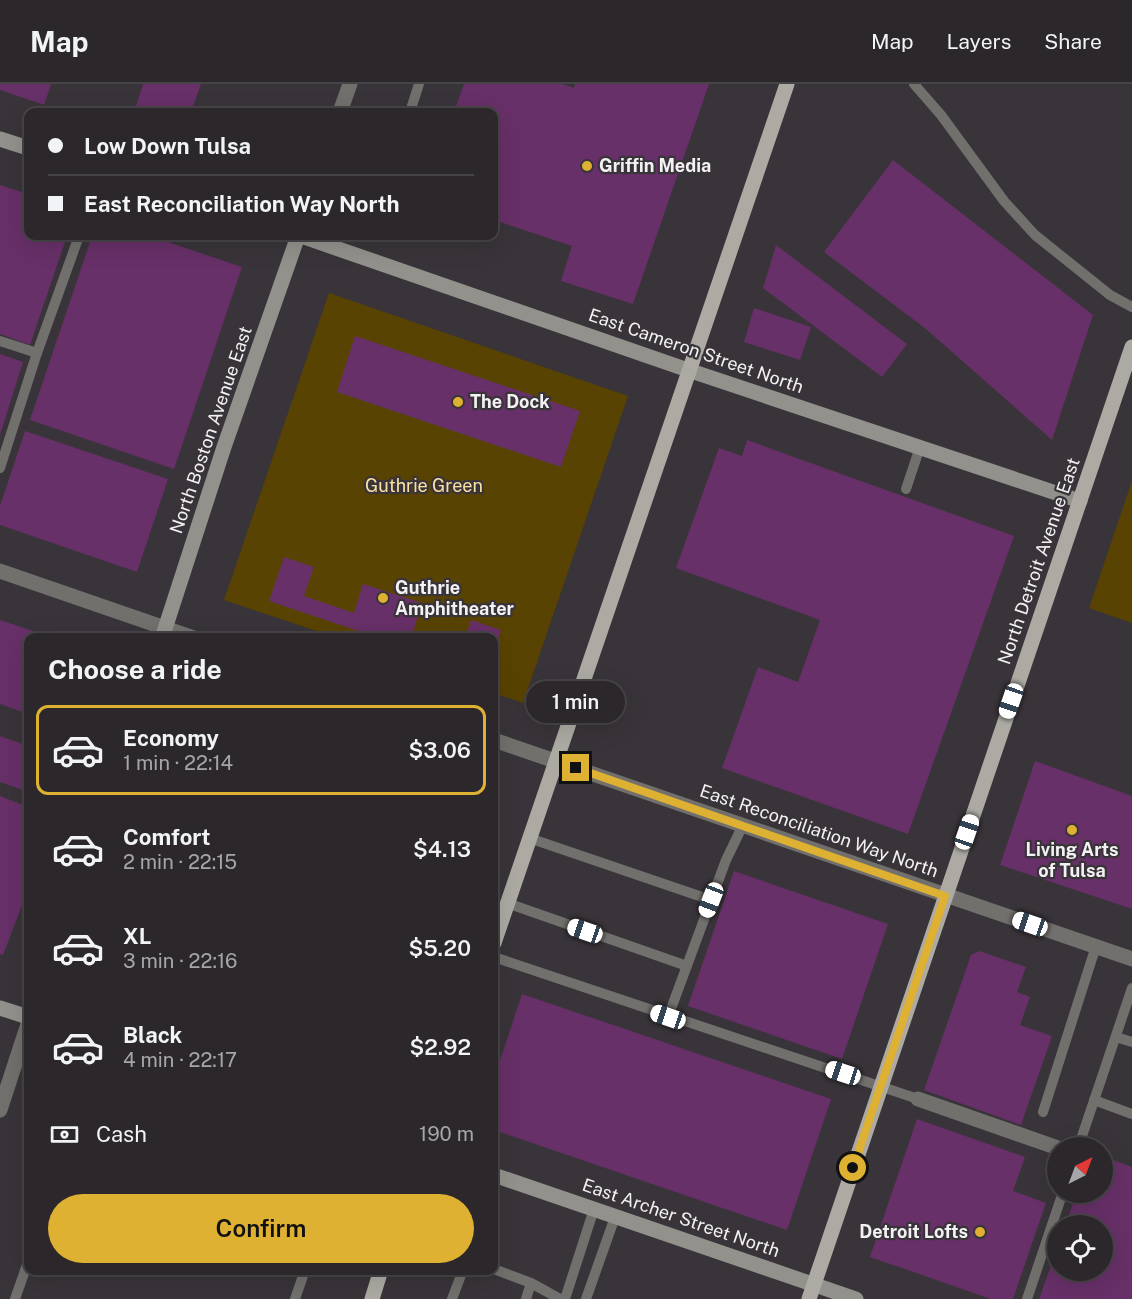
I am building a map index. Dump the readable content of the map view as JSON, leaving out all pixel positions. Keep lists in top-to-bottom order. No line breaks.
{"streets":{"main road":["North Detroit Avenue East"],"street":["East Cameron Street North","North Boston Avenue East","East Reconciliation Way North","East Archer Street North"]},"crossings":[["East Cameron Street North","North Detroit Avenue East"],["North Detroit Avenue East","East Reconciliation Way North"],["North Detroit Avenue East","East Archer Street North"]],"parks":["Guthrie Green"],"places":["Griffin Media","The Dock","Guthrie Amphitheater","Living Arts of Tulsa","Detroit Lofts"],"north":"top right","page":{"header":"Map","nav":["Map","Layers","Share"],"banner":["Low Down Tulsa","East Reconciliation Way North"],"heading":"Choose a ride","bubble":"1 min","list":[{"name":"Economy","note":"1 min · 22:14","value":"$3.06"},{"name":"Comfort","note":"2 min · 22:15","value":"$4.13"},{"name":"XL","note":"3 min · 22:16","value":"$5.20"},{"name":"Black","note":"4 min · 22:17","value":"$2.92"}],"pay":["Cash","190 m"],"buttons":"Confirm"}}
